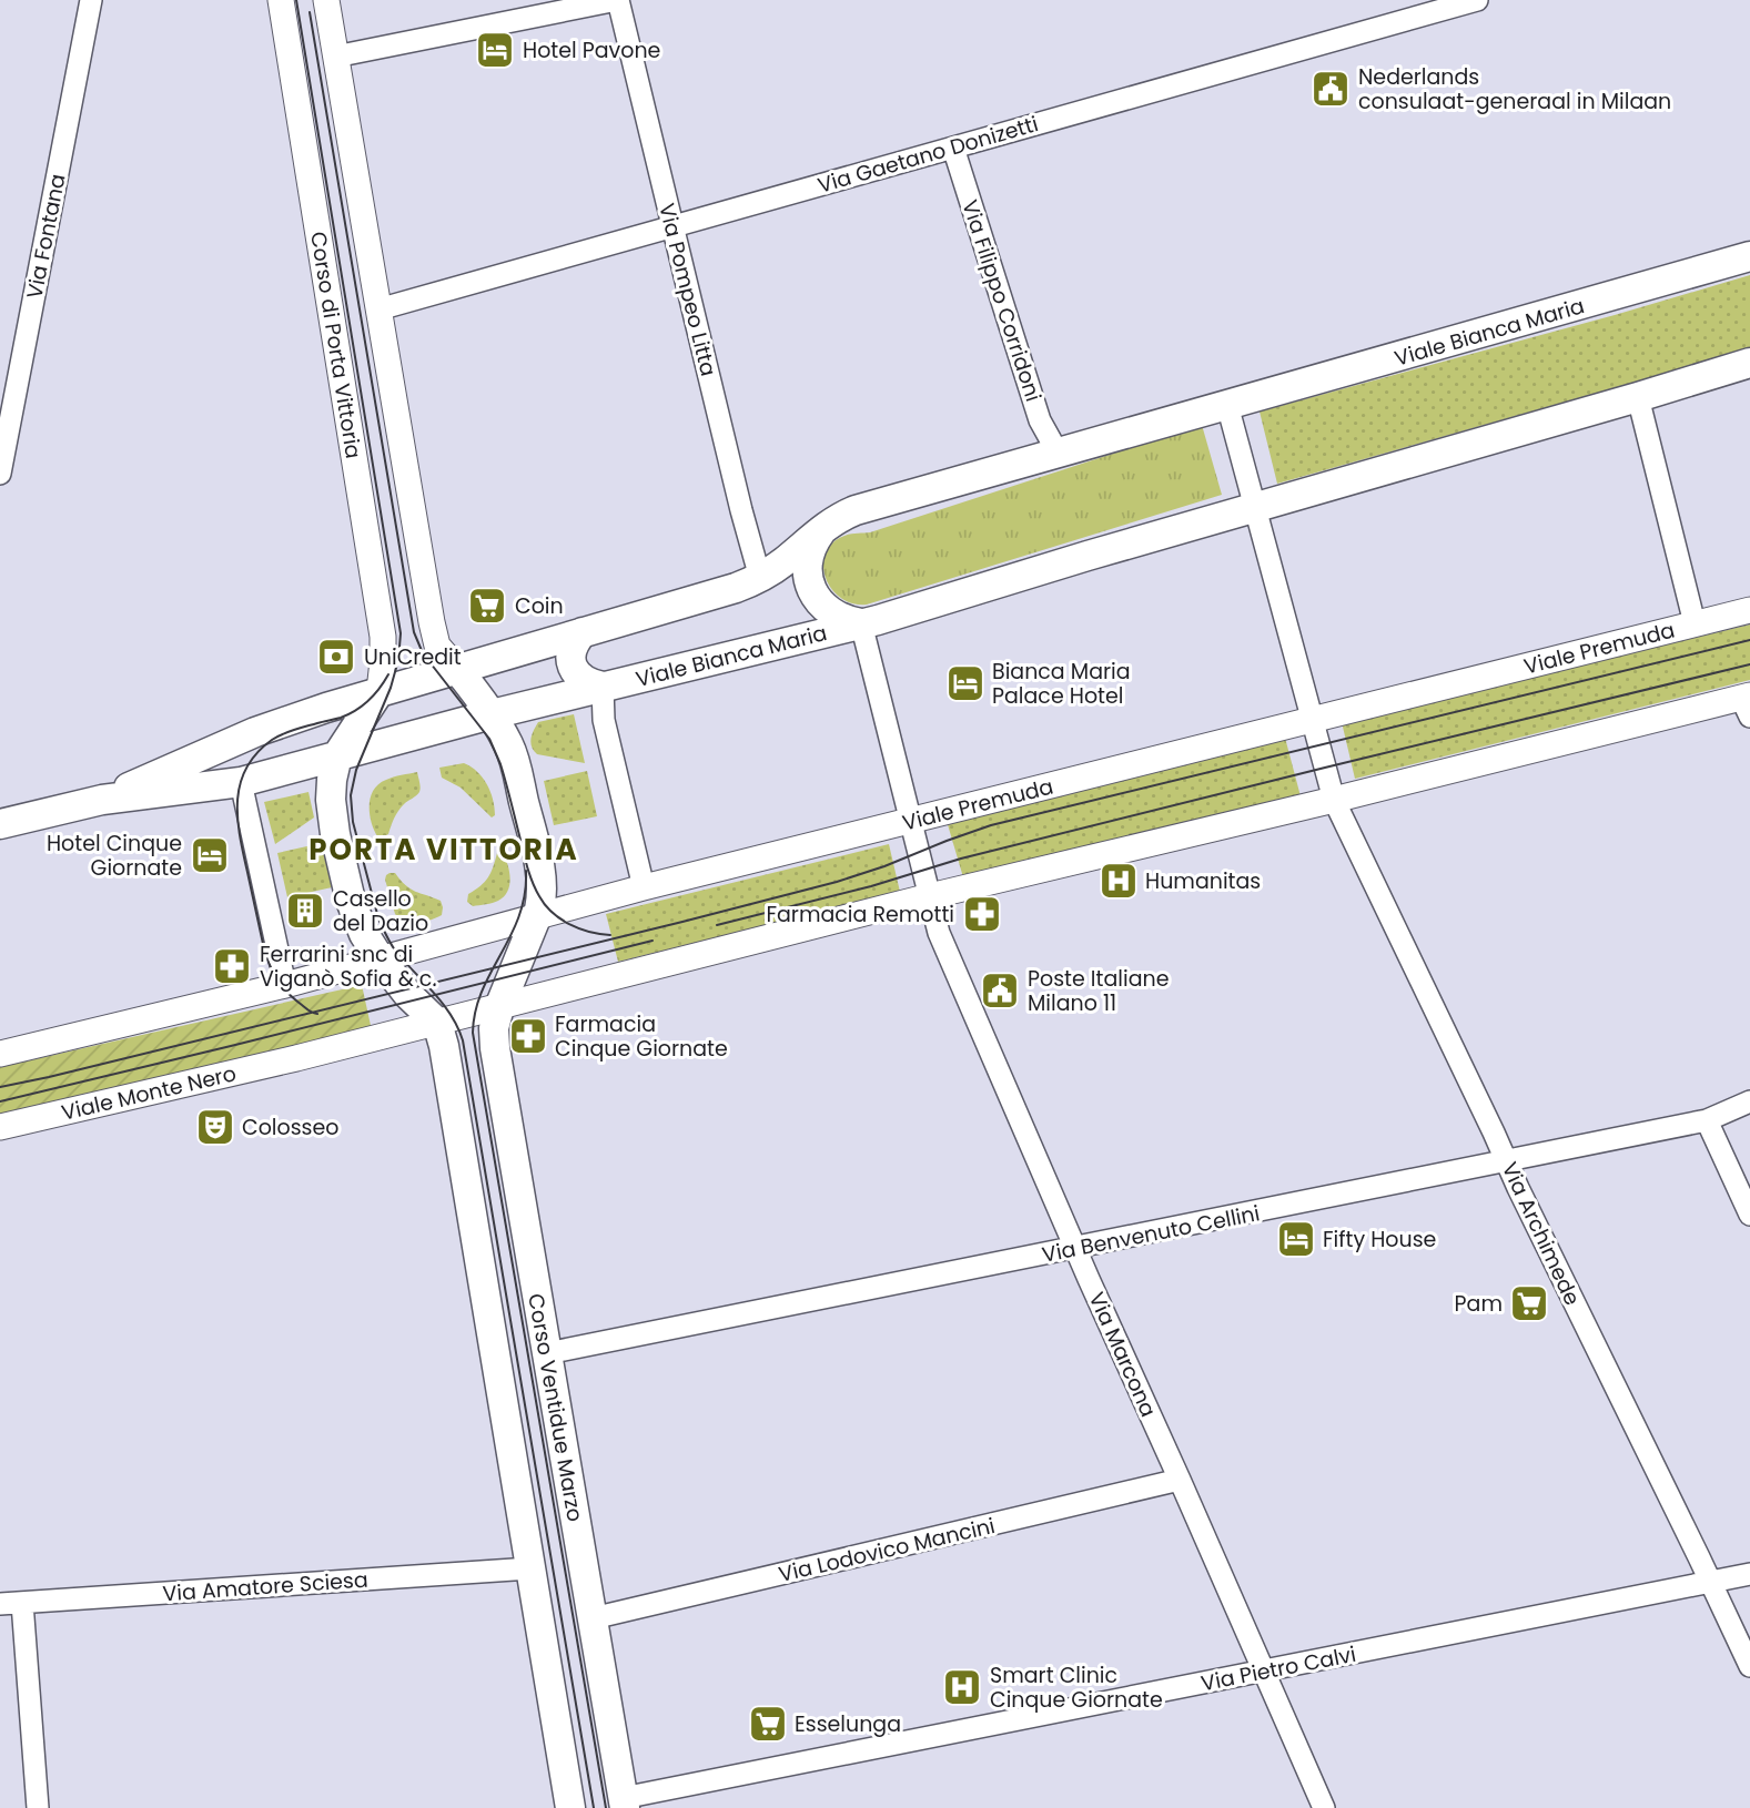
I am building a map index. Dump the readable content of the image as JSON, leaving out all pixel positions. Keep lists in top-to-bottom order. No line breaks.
{"streets":{"main road":["Viale Bianca Maria","Corso Ventidue Marzo"],"street":["Via Gaetano Donizetti","Via Fontana","Via Pompeo Litta","Via Filippo Corridoni","Corso di Porta Vittoria","Viale Premuda","Viale Monte Nero","Via Benvenuto Cellini","Via Archimede","Via Marcona","Via Lodovico Mancini","Via Amatore Sciesa","Via Pietro Calvi"]},"crossings":[["Via Gaetano Donizetti","Via Pompeo Litta"],["Via Gaetano Donizetti","Via Filippo Corridoni"],["Via Pompeo Litta","Viale Bianca Maria"],["Via Filippo Corridoni","Viale Bianca Maria"],["Viale Bianca Maria","Corso di Porta Vittoria"],["Viale Bianca Maria","Viale Premuda"],["Viale Bianca Maria","Via Marcona"],["Viale Bianca Maria","Corso Ventidue Marzo"],["Viale Premuda","Via Marcona"],["Viale Premuda","Corso Ventidue Marzo"],["Viale Monte Nero","Via Marcona"],["Viale Monte Nero","Corso Ventidue Marzo"],["Via Benvenuto Cellini","Via Archimede"],["Via Benvenuto Cellini","Via Marcona"],["Via Benvenuto Cellini","Corso Ventidue Marzo"],["Via Archimede","Via Pietro Calvi"],["Via Marcona","Via Lodovico Mancini"],["Via Marcona","Via Pietro Calvi"],["Corso Ventidue Marzo","Via Lodovico Mancini"],["Corso Ventidue Marzo","Via Pietro Calvi"]],"districts":["PORTA VITTORIA"],"places":{"hotel":["Hotel Pavone","Bianca Maria Palace Hotel","Hotel Cinque Giornate","Fifty House"],"public building":["Nederlands consulaat-generaal in Milaan","Poste Italiane Milano 11"],"supermarket":["Coin","Pam","Esselunga"],"bank":["UniCredit"],"hospital":["Humanitas","Smart Clinic Cinque Giornate"],"building":["Casello del Dazio"],"pharmacy":["Farmacia Remotti","Ferrarini snc di Viganò Sofia & c.","Farmacia Cinque Giornate"],"theatre":["Colosseo"]}}
